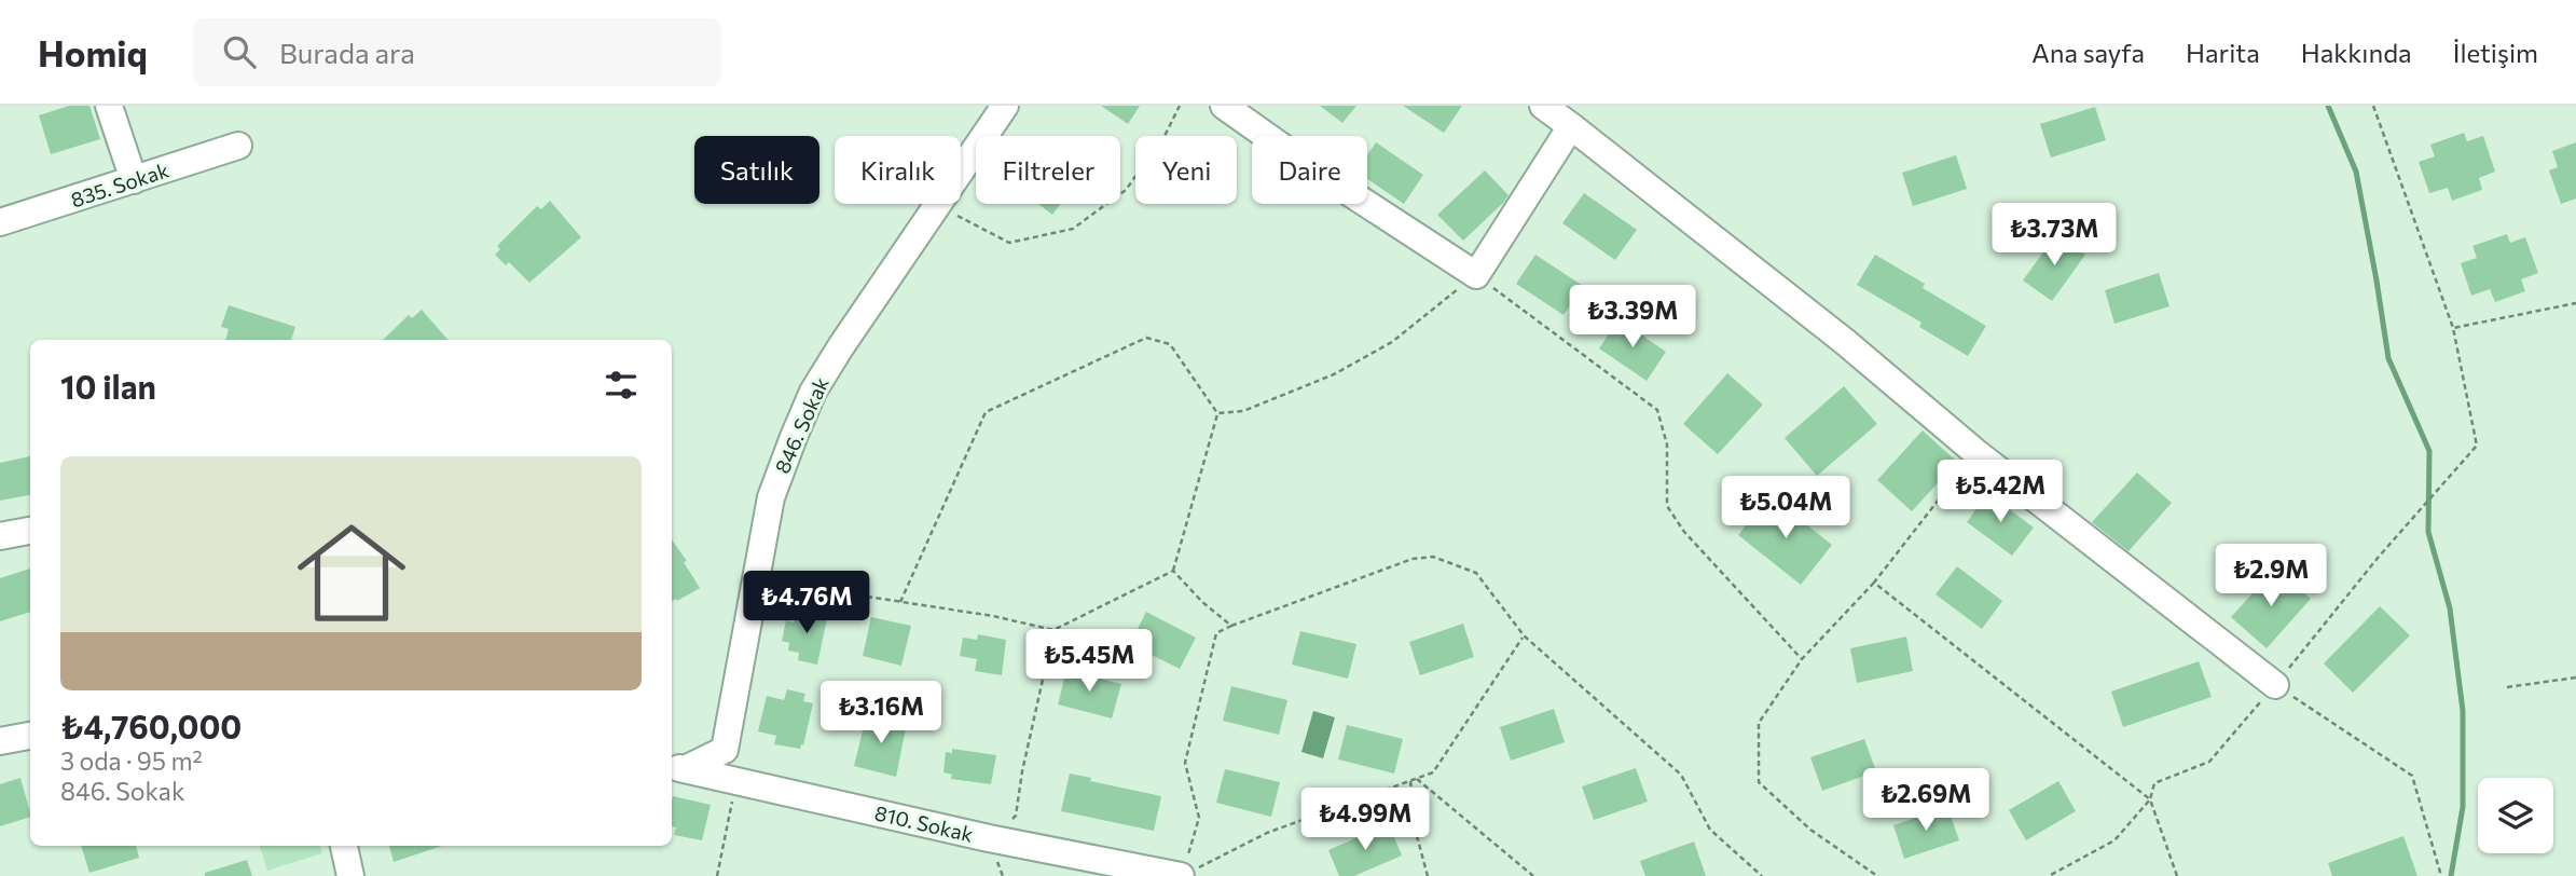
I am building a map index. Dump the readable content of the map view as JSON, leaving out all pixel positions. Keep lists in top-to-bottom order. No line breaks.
{"streets":{"street":["835. Sokak","846. Sokak","810. Sokak"]},"crossings":[["846. Sokak","810. Sokak"]],"page":{"header":"Homiq","search":"Burada ara","nav":["Ana sayfa","Harita","Hakkında","İletişim"],"chip":["Satılık","Kiralık","Filtreler","Yeni","Daire"],"price":["₺3.73M","₺3.39M","₺5.42M","₺5.04M","₺2.9M","₺4.76M","₺5.45M","₺3.16M","₺2.69M","₺4.99M"],"heading":"10 ilan","list":[{"name":"₺4,760,000","note":"3 oda · 95 m² · 846. Sokak"}]}}
